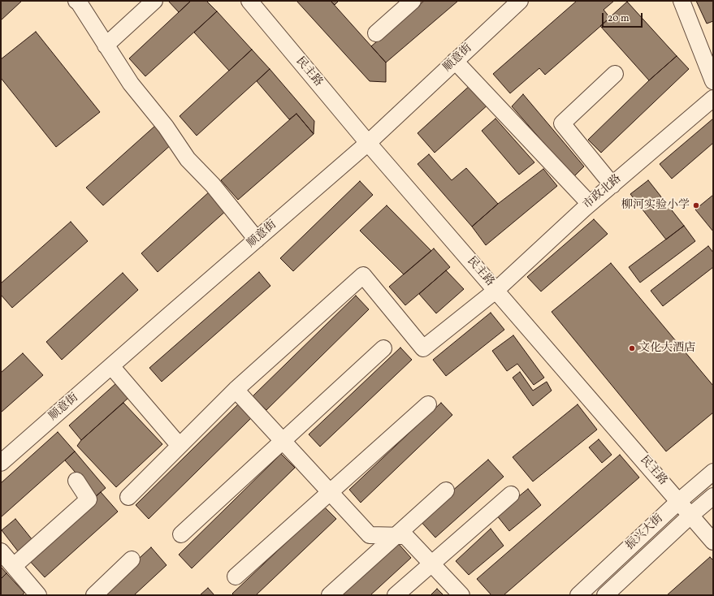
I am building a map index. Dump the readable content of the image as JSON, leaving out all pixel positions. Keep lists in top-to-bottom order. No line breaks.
{"streets":{"street":["顺意街","民主路","市政北路","振兴大街"]},"crossings":[["顺意街","民主路"],["民主路","市政北路"],["民主路","振兴大街"]],"places":["柳河实验小学","文化大酒店"],"scale_bar":"20 m"}
